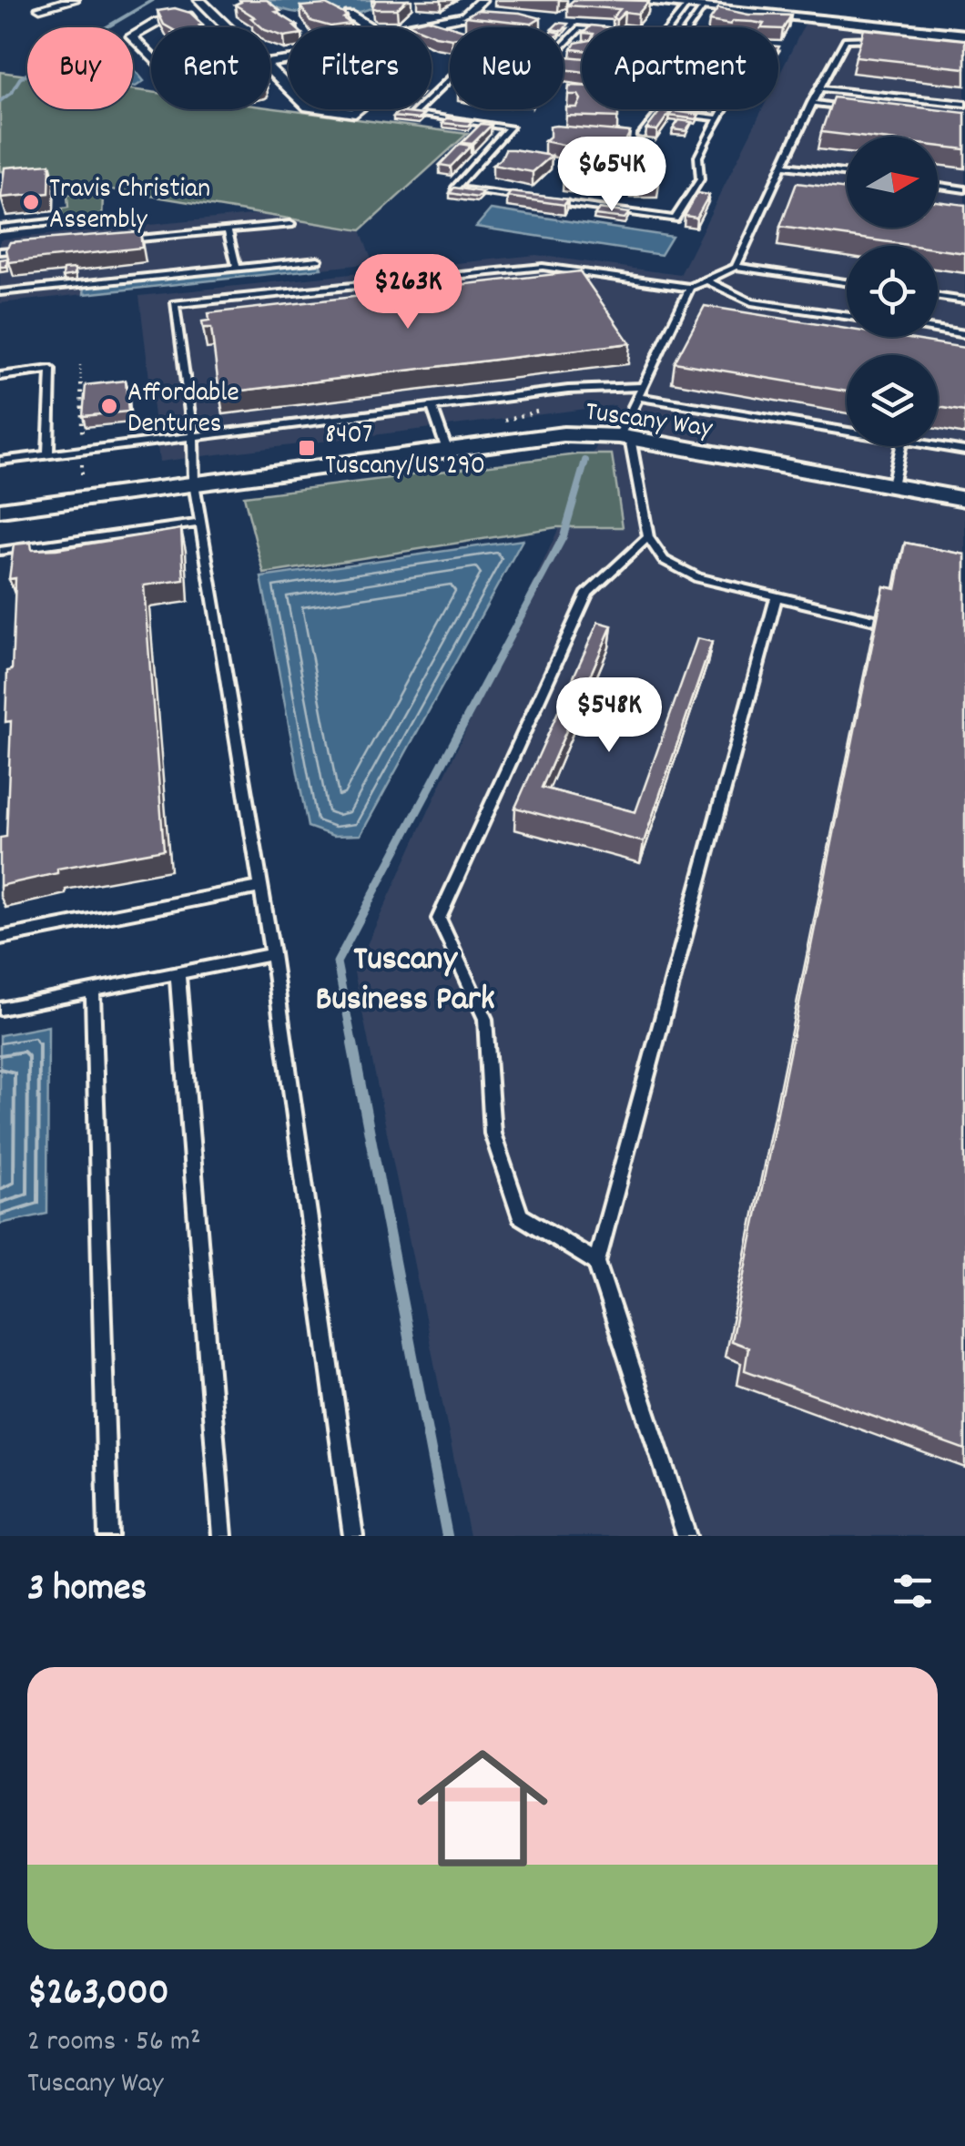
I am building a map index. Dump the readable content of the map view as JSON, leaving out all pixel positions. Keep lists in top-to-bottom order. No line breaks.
{"streets":{"street":["Tuscany Way"]},"districts":["Tuscany Business Park"],"places":{"other":["Travis Christian Assembly","Affordable Dentures"],"transit":["8407 Tuscany/US 290"]},"north":"right","page":{"chip":["Buy","Rent","Filters","New","Apartment"],"price":["$654K","$263K","$548K"],"heading":"3 homes","list":[{"name":"$263,000","note":"2 rooms · 56 m² · Tuscany Way"}]}}
